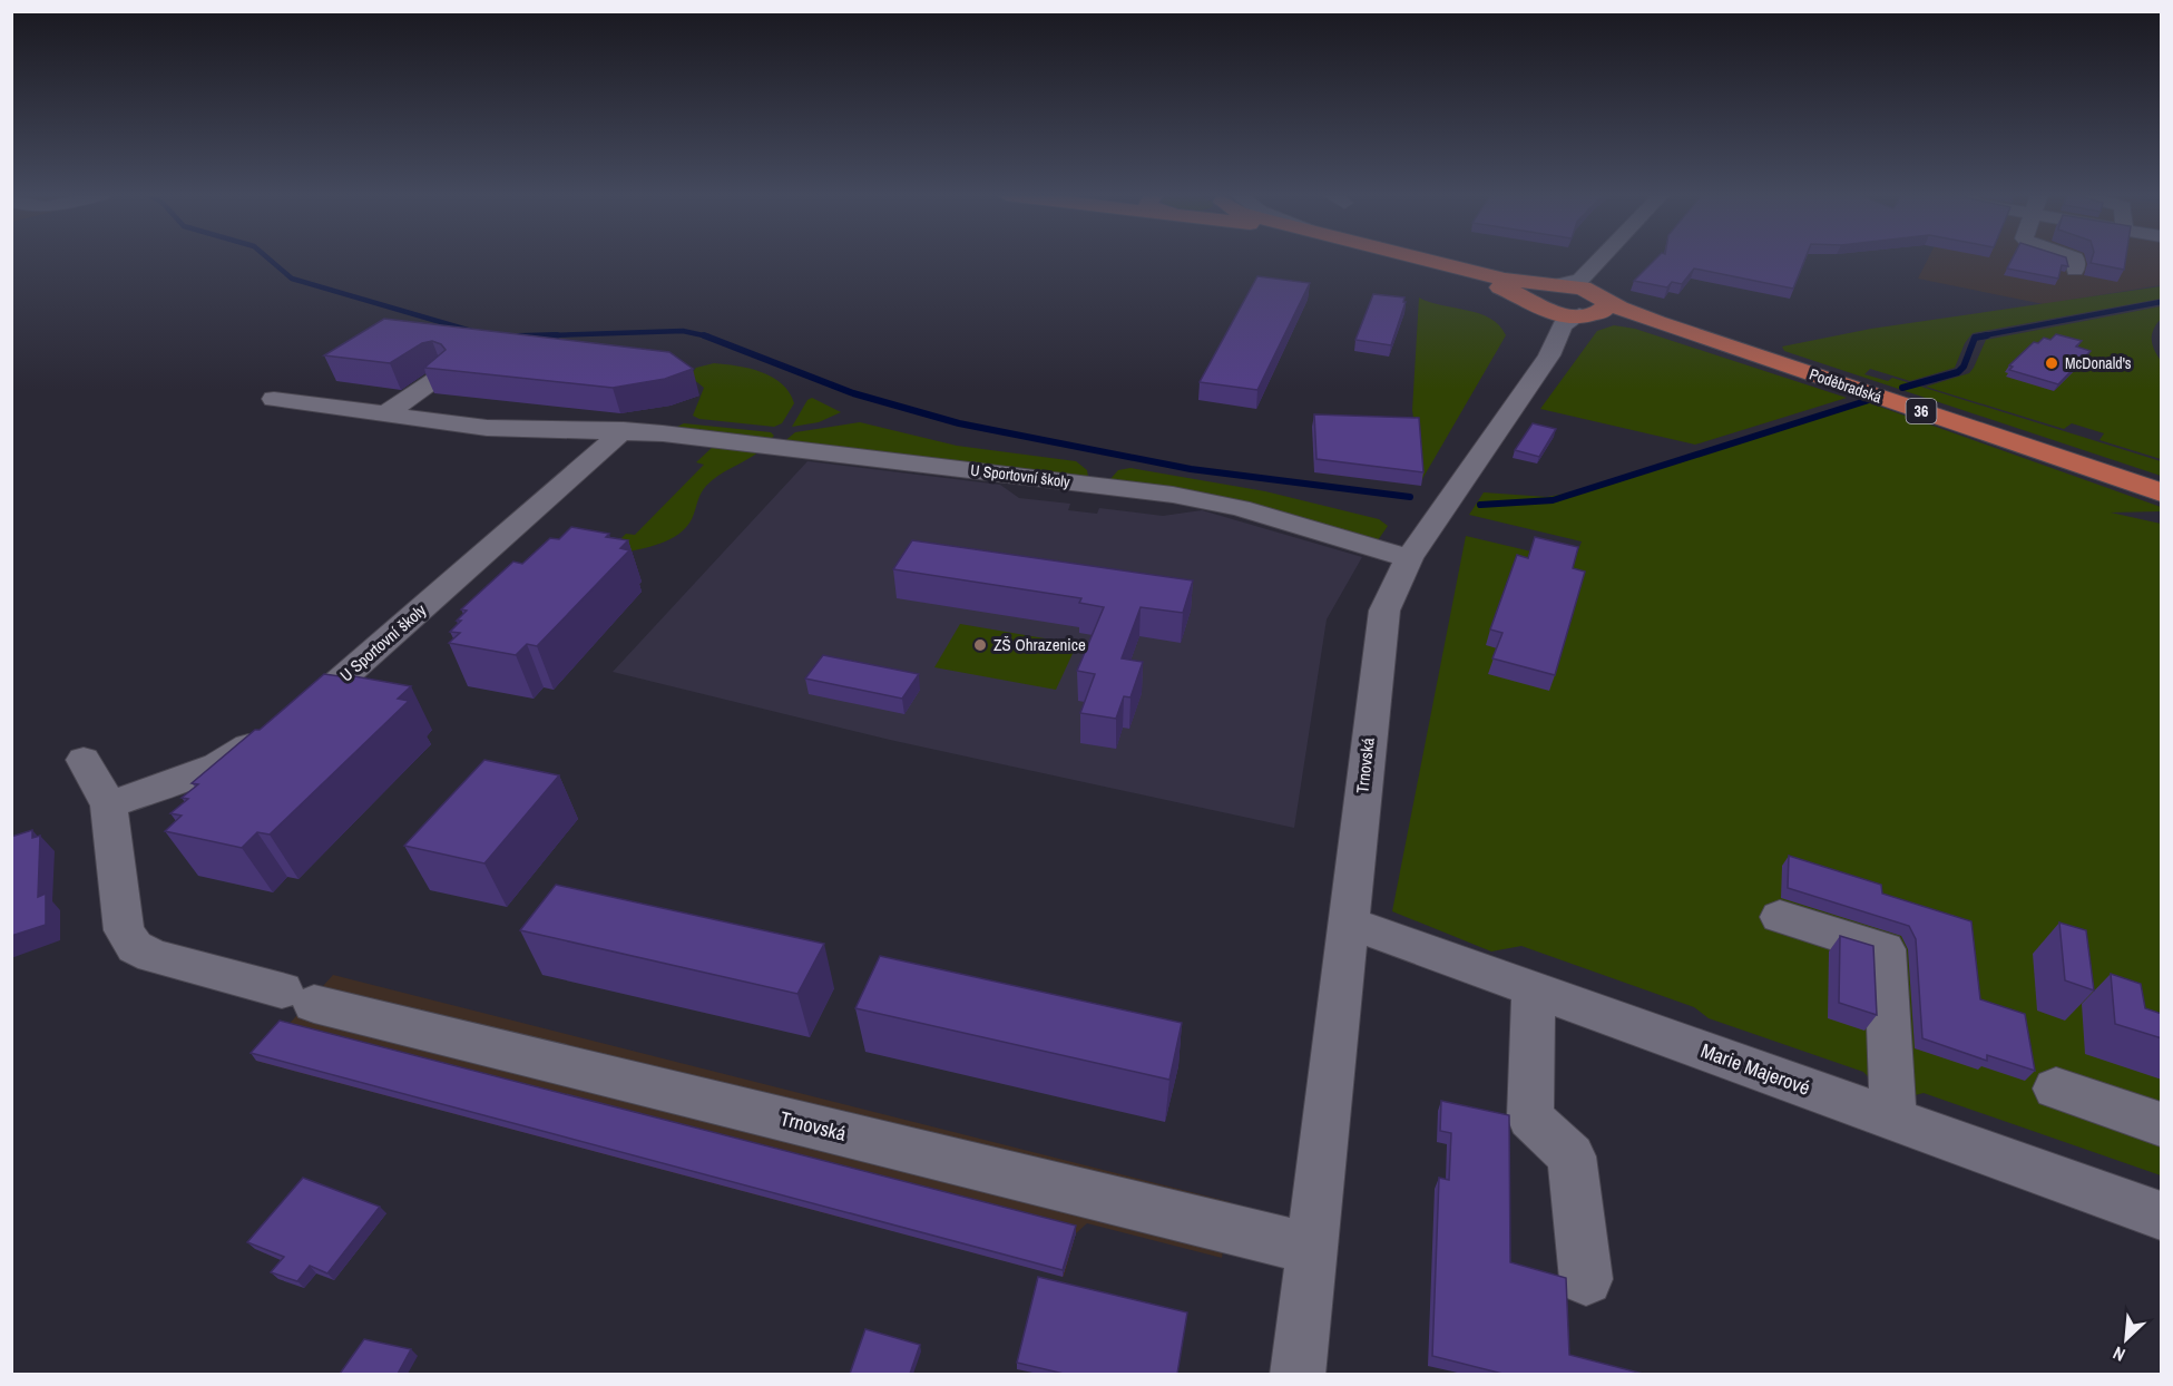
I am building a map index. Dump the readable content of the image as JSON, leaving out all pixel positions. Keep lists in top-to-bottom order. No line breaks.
{"streets":{"main road":["Poděbradská","36"],"street":["U Sportovní školy","Trnovská","Marie Majerové"]},"crossings":[["Poděbradská","36"],["Poděbradská","Trnovská"],["36","Trnovská"],["U Sportovní školy","Trnovská"],["Trnovská","Marie Majerové"]],"places":["McDonald's","ZŠ Ohrazenice"],"north":"bottom left"}
